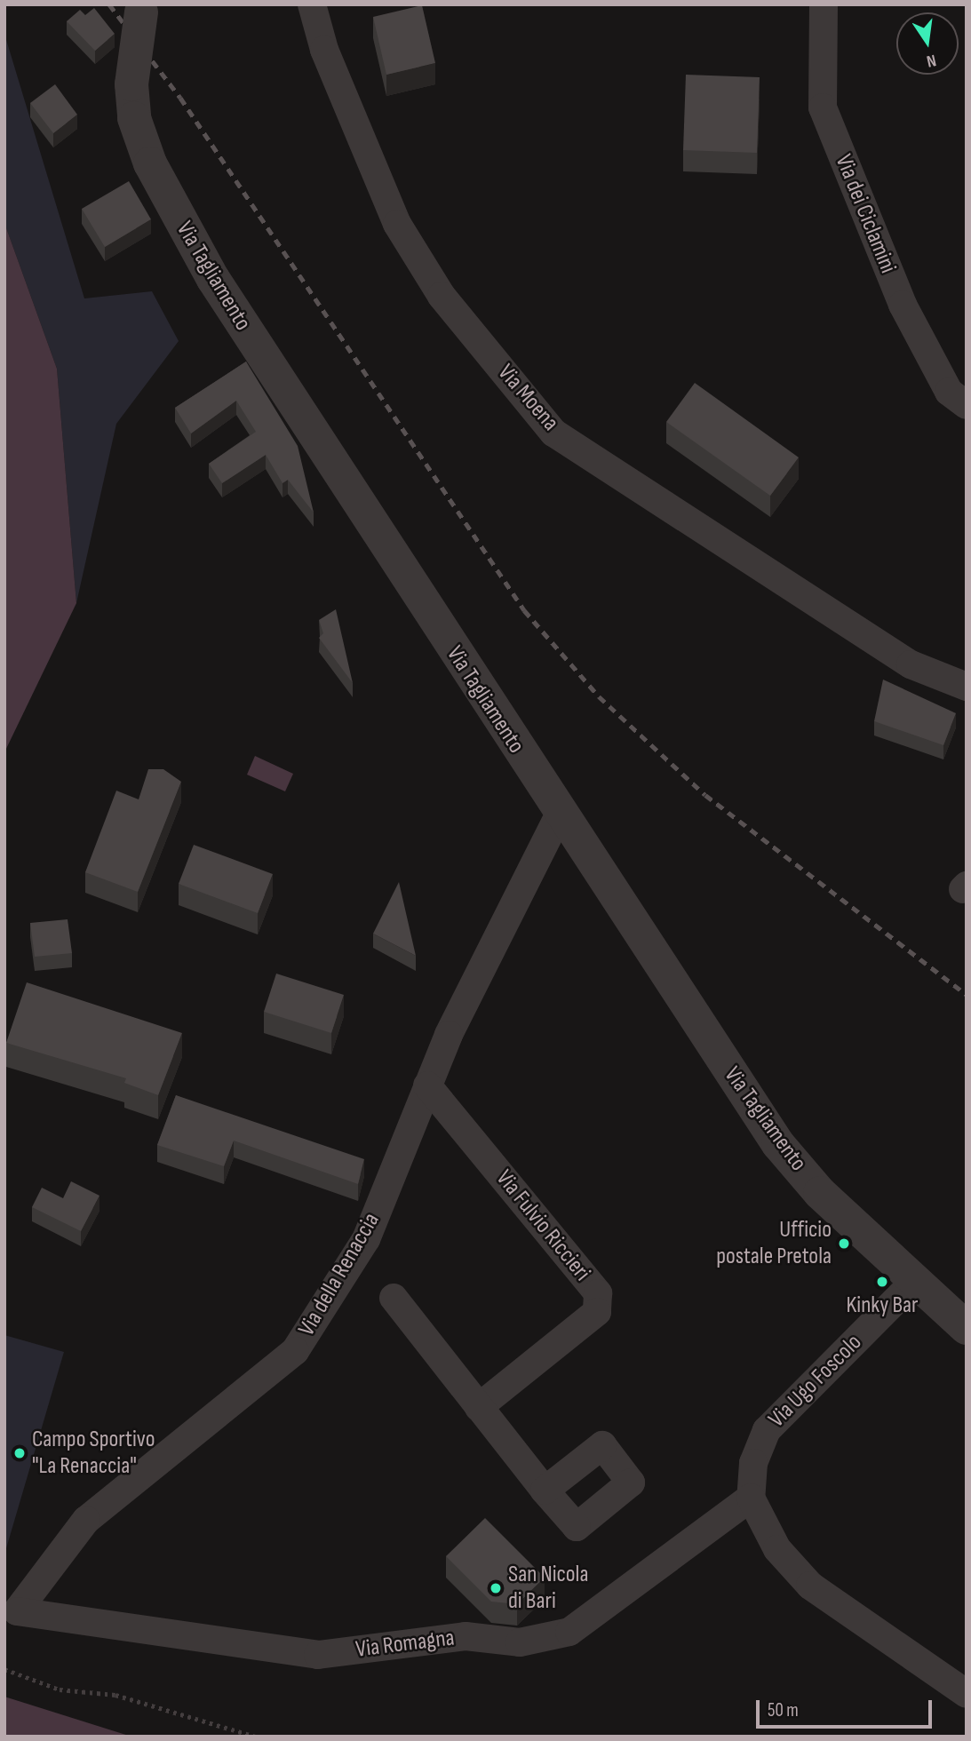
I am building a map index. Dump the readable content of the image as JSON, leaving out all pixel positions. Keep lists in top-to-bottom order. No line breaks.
{"streets":{"street":["Via dei Ciclamini","Via Tagliamento","Via Moena","Via Fulvio Riccieri","Via della Renaccia","Via Ugo Foscolo","Via Romagna"]},"crossings":[["Via Tagliamento","Via della Renaccia"],["Via Tagliamento","Via Ugo Foscolo"],["Via Fulvio Riccieri","Via della Renaccia"],["Via della Renaccia","Via Romagna"],["Via Ugo Foscolo","Via Romagna"]],"places":["Ufficio postale Pretola","Kinky Bar","Campo Sportivo \"La Renaccia\"","San Nicola di Bari"],"scale_bar":"50 m","north":"bottom"}
